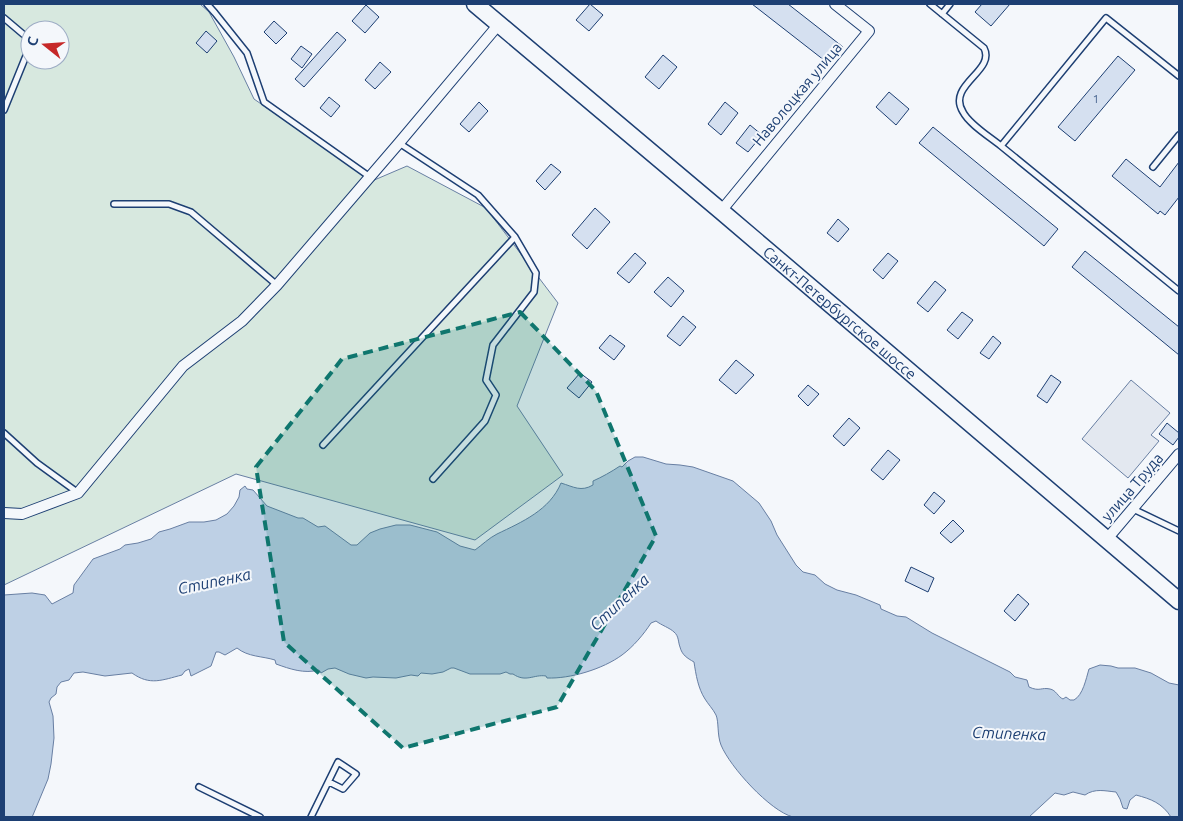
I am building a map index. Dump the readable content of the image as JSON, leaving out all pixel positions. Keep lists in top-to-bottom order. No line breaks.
{"streets":{"main road":["Санкт-Петербургское шоссе"],"street":["Наволоцкая улица","улица Труда"]},"crossings":[["Наволоцкая улица","Санкт-Петербургское шоссе"],["Санкт-Петербургское шоссе","улица Труда"]],"water":["Стипенка"],"house_numbers":["1"],"north":"left"}
